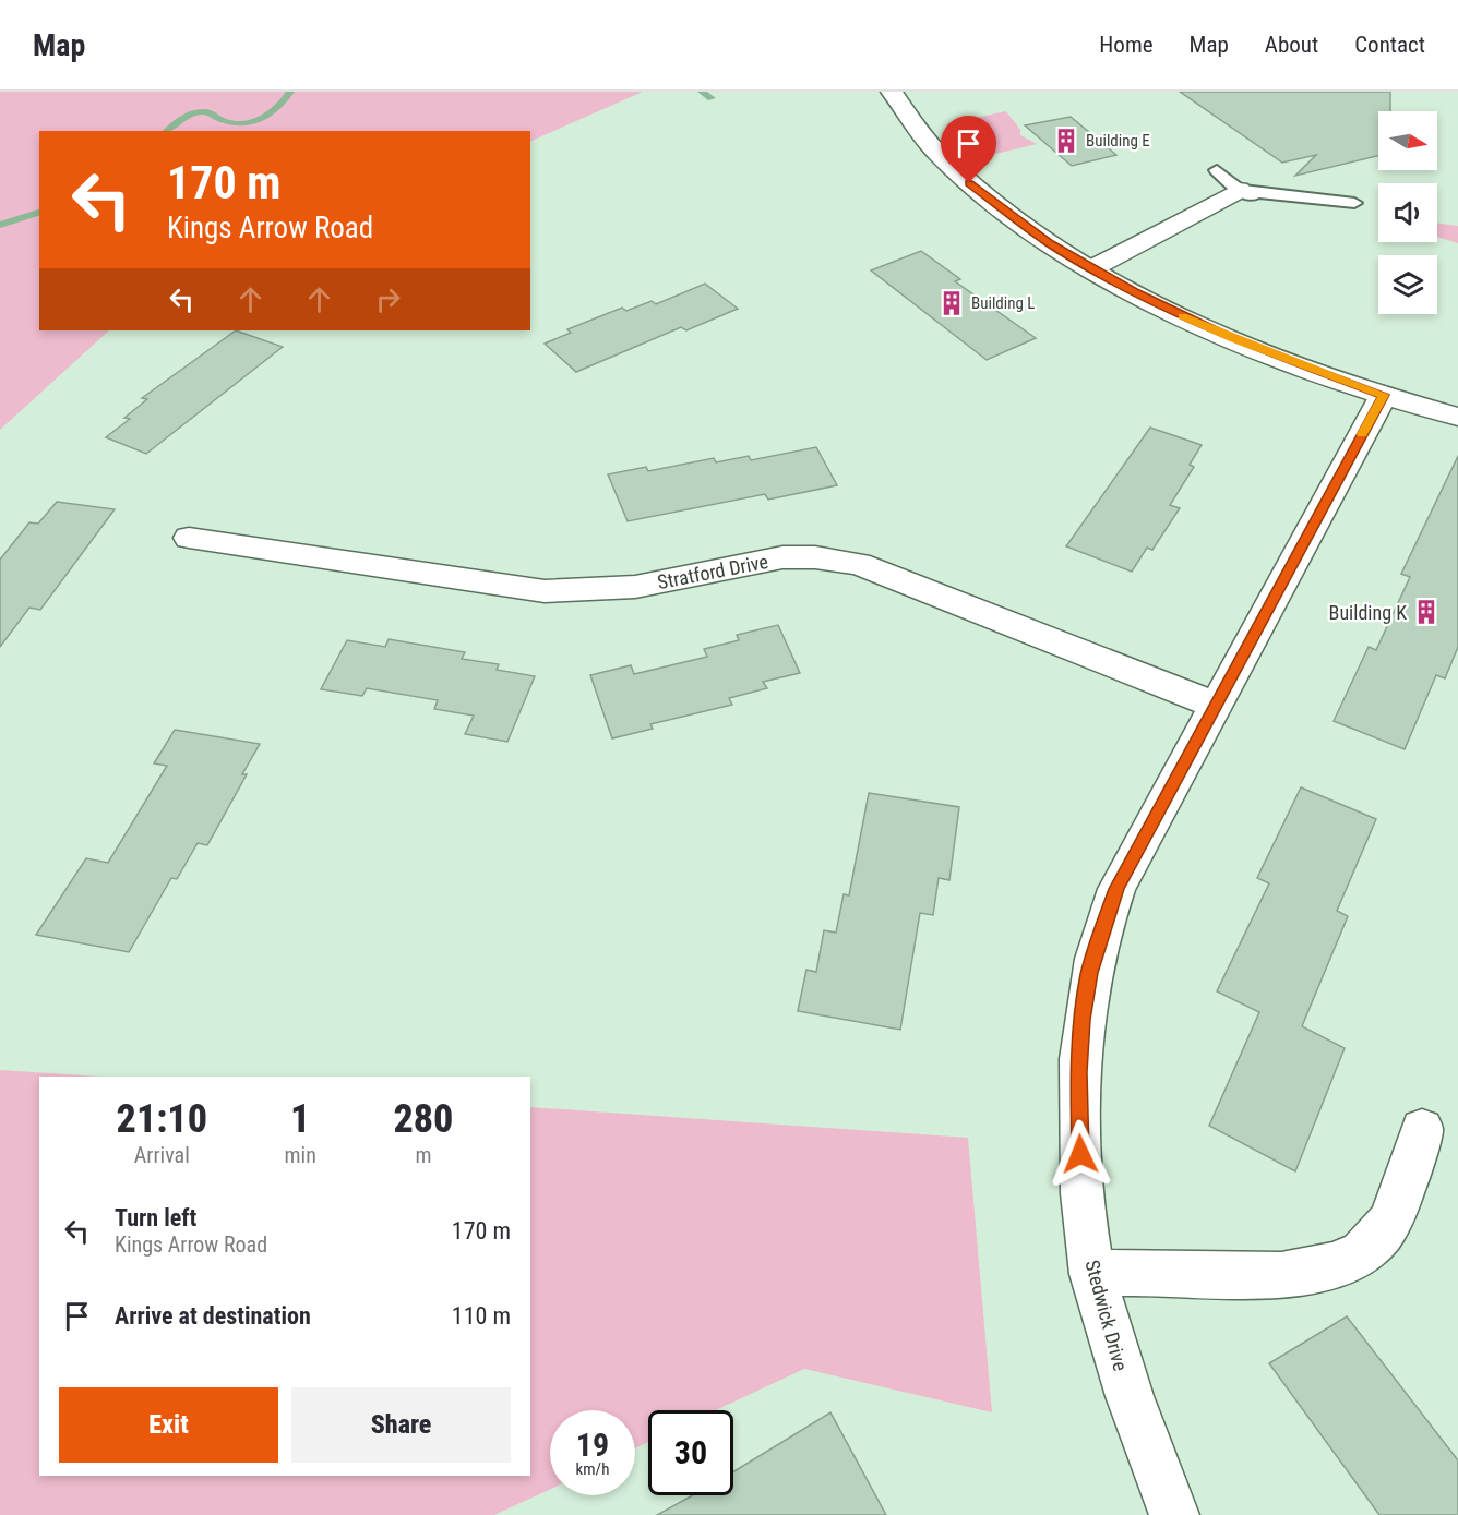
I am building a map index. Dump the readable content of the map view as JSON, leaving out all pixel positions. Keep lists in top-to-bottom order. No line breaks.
{"streets":{"street":["Stratford Drive","Stedwick Drive"]},"crossings":[["Stratford Drive","Stedwick Drive"]],"places":{"building":["Building E","Building L","Building K"]},"north":"right","page":{"header":"Map","nav":["Home","Map","About","Contact"],"turn":["170 m","Kings Arrow Road"],"eta":["21:10","Arrival","1","min","280","m"],"list":[{"name":"Turn left","note":"Kings Arrow Road","value":"170 m"},{"name":"Arrive at destination","value":"110 m"}],"buttons":["Exit","Share"],"speed":"19 km/h","limit":"30"}}
